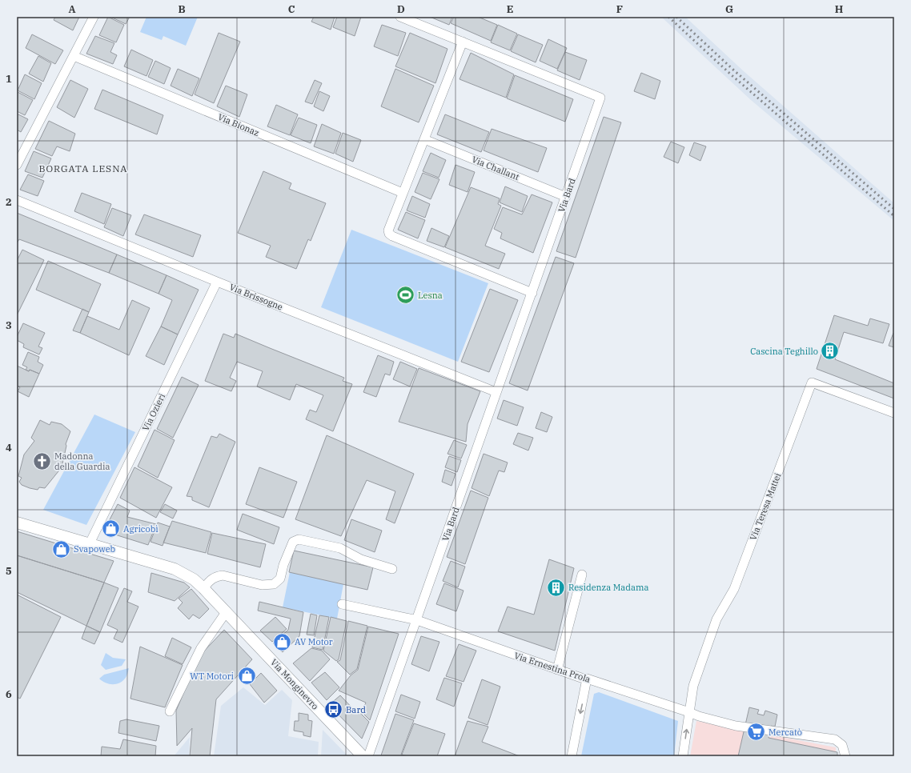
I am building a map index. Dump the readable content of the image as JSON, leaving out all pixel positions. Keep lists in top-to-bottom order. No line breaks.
{"streets":{"street":["Via Bionaz","Via Challant","Via Bard","Via Brissogne","Via Ozieri","Via Teresa Mattei","Via Ernestina Prola","Via Monginevro"]},"crossings":[["Via Challant","Via Bard"],["Via Bard","Via Brissogne"],["Via Bard","Via Ernestina Prola"],["Via Brissogne","Via Ozieri"],["Via Ozieri","Via Monginevro"],["Via Teresa Mattei","Via Ernestina Prola"]],"districts":["BORGATA LESNA"],"places":{"sports":["Lesna"],"building":["Cascina Teghillo","Residenza Madama"],"church":["Madonna della Guardia"],"shop":["Agricobì","Svapoweb","AV Motor","WT Motori"],"bus stop":["Bard"],"supermarket":["Mercatò"]},"grid":{"columns":["A","B","C","D","E","F","G","H"],"rows":["1","2","3","4","5","6"]}}
